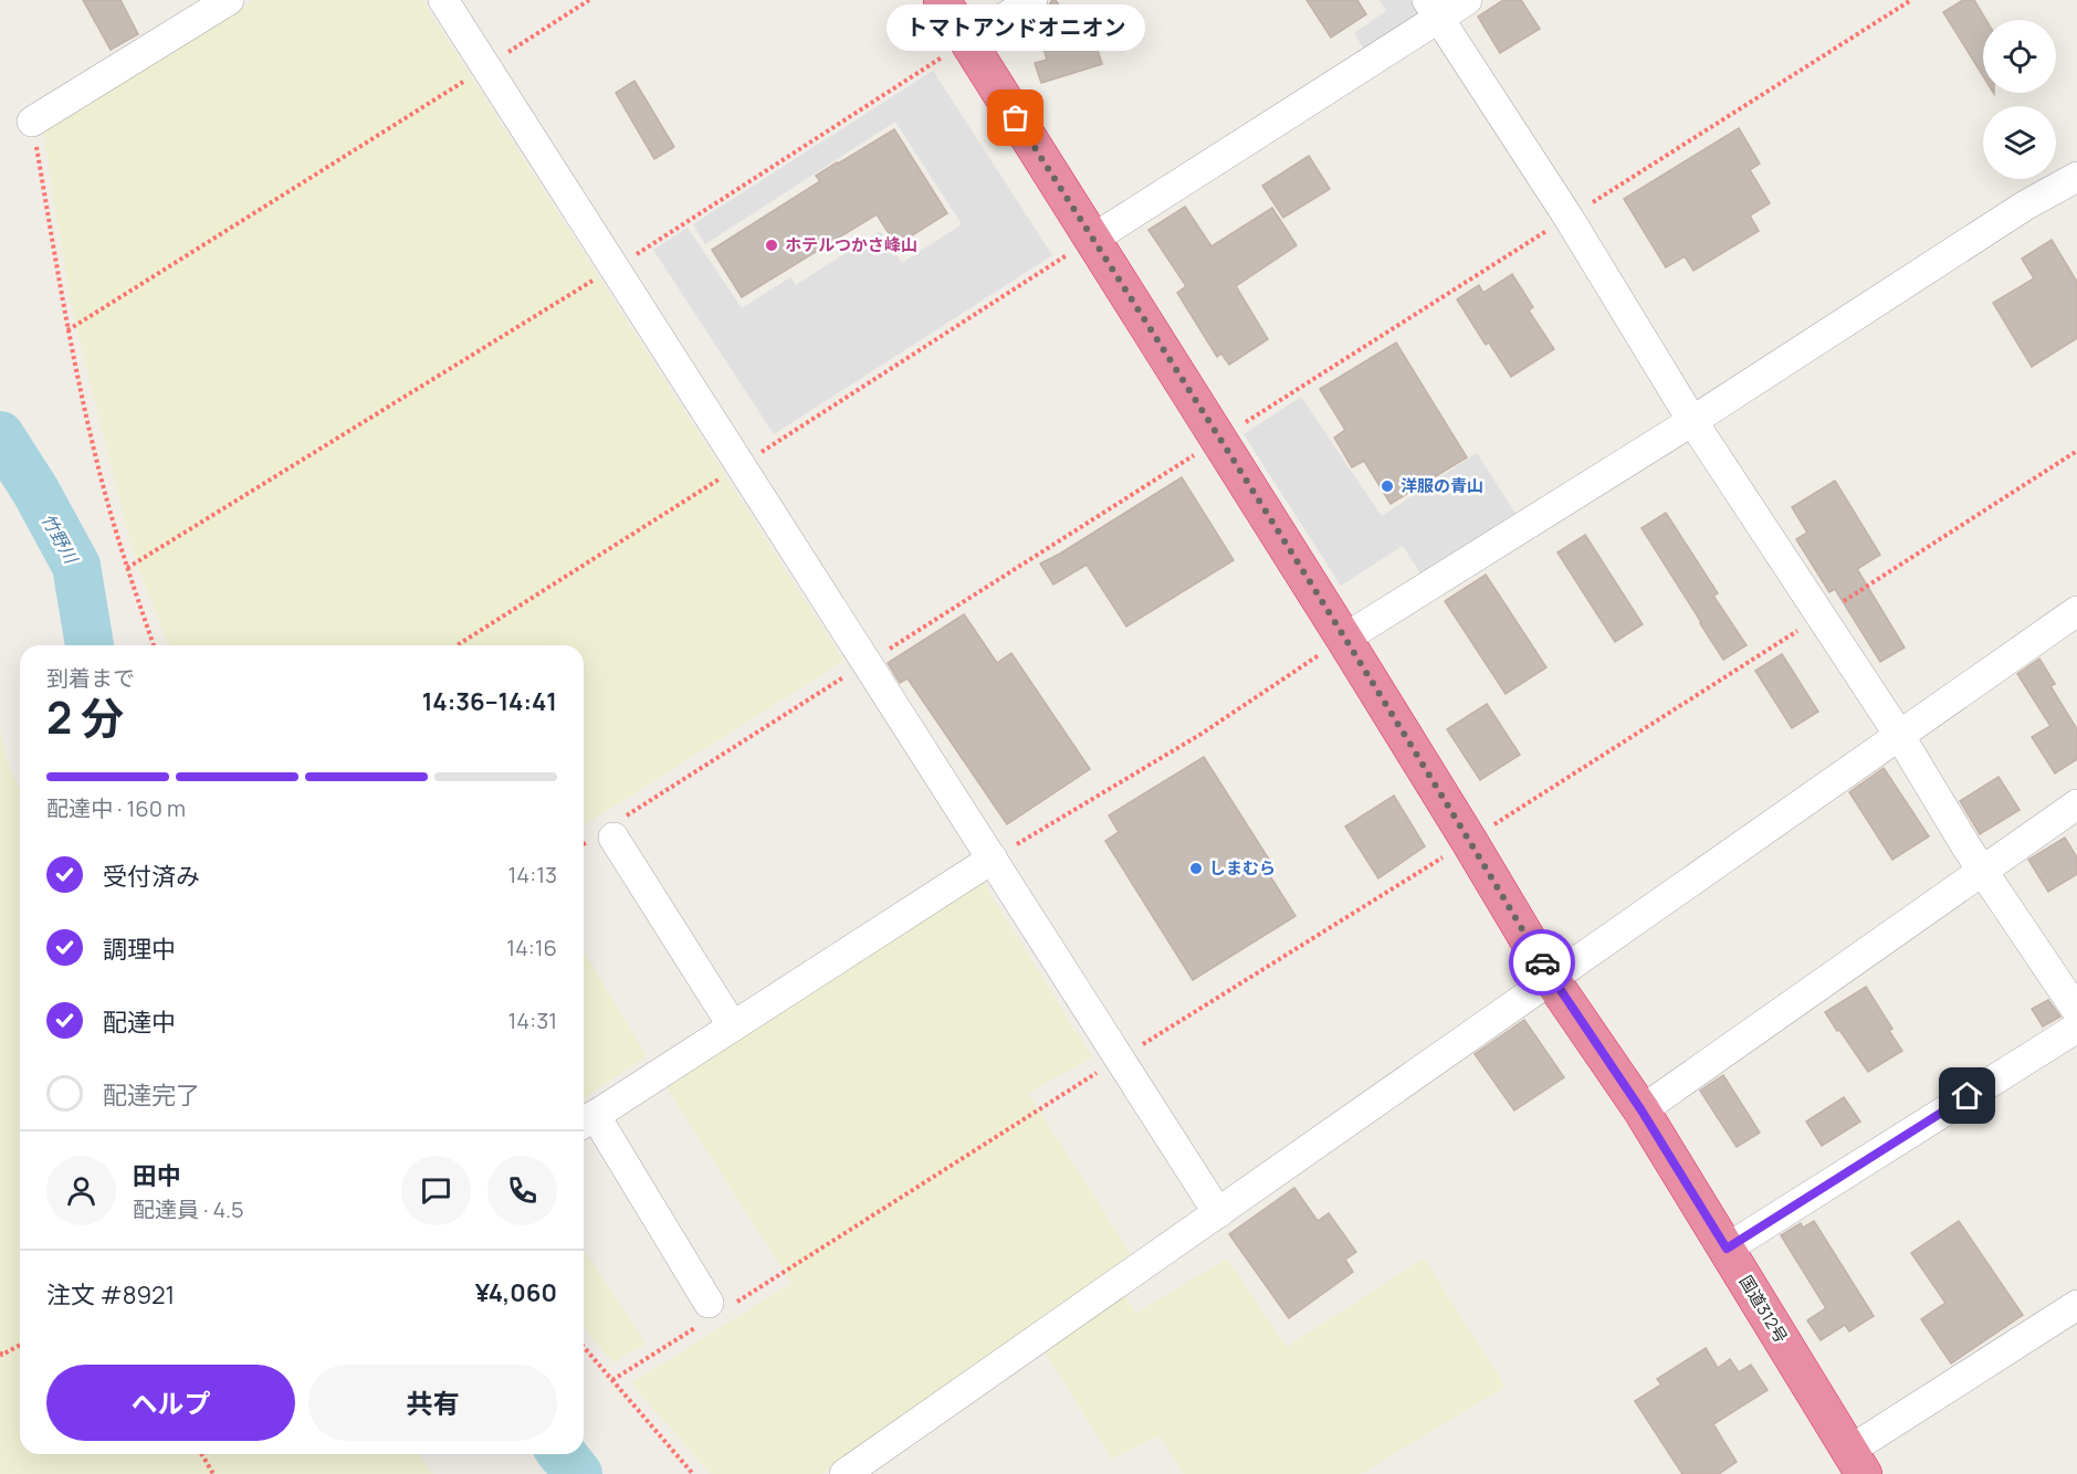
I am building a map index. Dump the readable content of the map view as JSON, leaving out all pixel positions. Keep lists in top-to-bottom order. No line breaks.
{"streets":{"highway":["国道312号"]},"water":["竹野川"],"places":["トマトアンドオニオン","ホテルつかさ峰山","洋服の青山","しまむら"],"page":{"bubble":"トマトアンドオニオン","heading":["2 分","到着まで","14:36–14:41"],"panel":["田中","配達員 · 4.5","注文 #8921","¥4,060"],"bar":"配達中 · 160 m","list":[["受付済み","14:13"],["調理中","14:16"],["配達中","14:31"],"配達完了"],"buttons":["ヘルプ","共有"]}}
